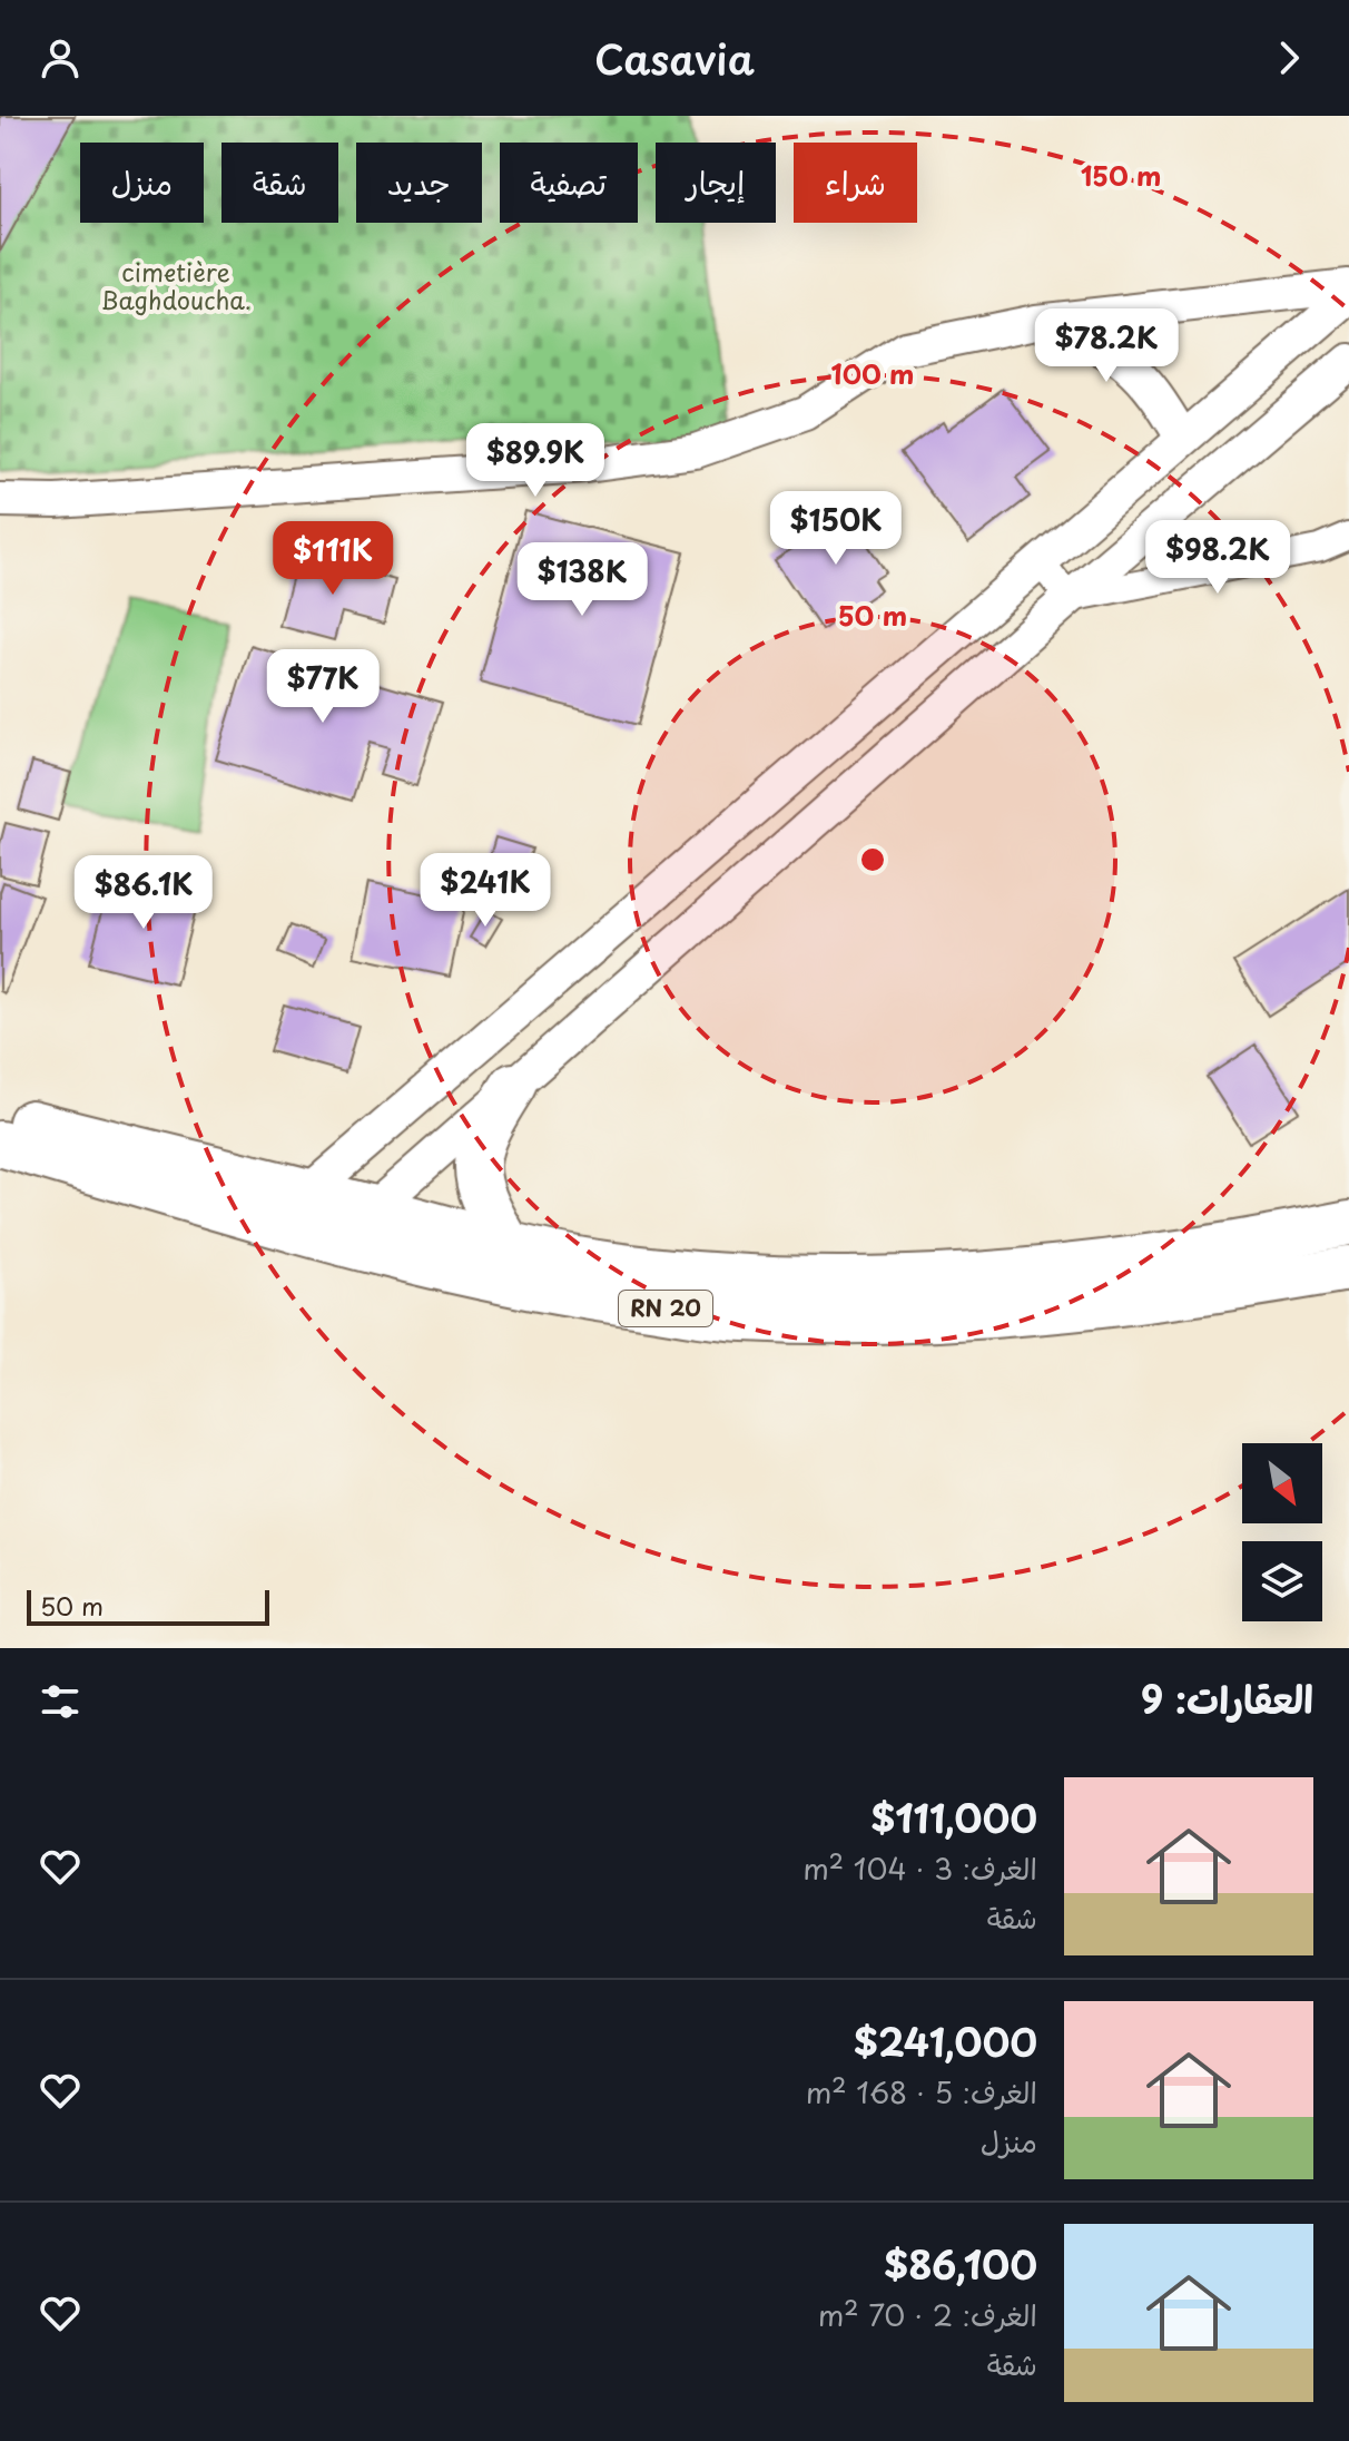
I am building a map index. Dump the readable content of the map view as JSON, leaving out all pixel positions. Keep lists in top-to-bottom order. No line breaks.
{"streets":{"highway":["RN 20"]},"parks":["cimetière Baghdoucha."],"scale_bar":"50 m","north":"bottom right","page":{"header":"Casavia","chip":["شراء","إيجار","تصفية","جديد","شقة","منزل"],"price":["$78.2K","$89.9K","$150K","$98.2K","$111K","$138K","$77K","$241K","$86.1K"],"scale":"50 m","heading":"العقارات: 9","list":[{"name":"$111,000","note":"الغرف: 3 · 104 m² · شقة"},{"name":"$241,000","note":"الغرف: 5 · 168 m² · منزل"},{"name":"$86,100","note":"الغرف: 2 · 70 m² · شقة"}]},"rings":["150 m","100 m","50 m"]}
